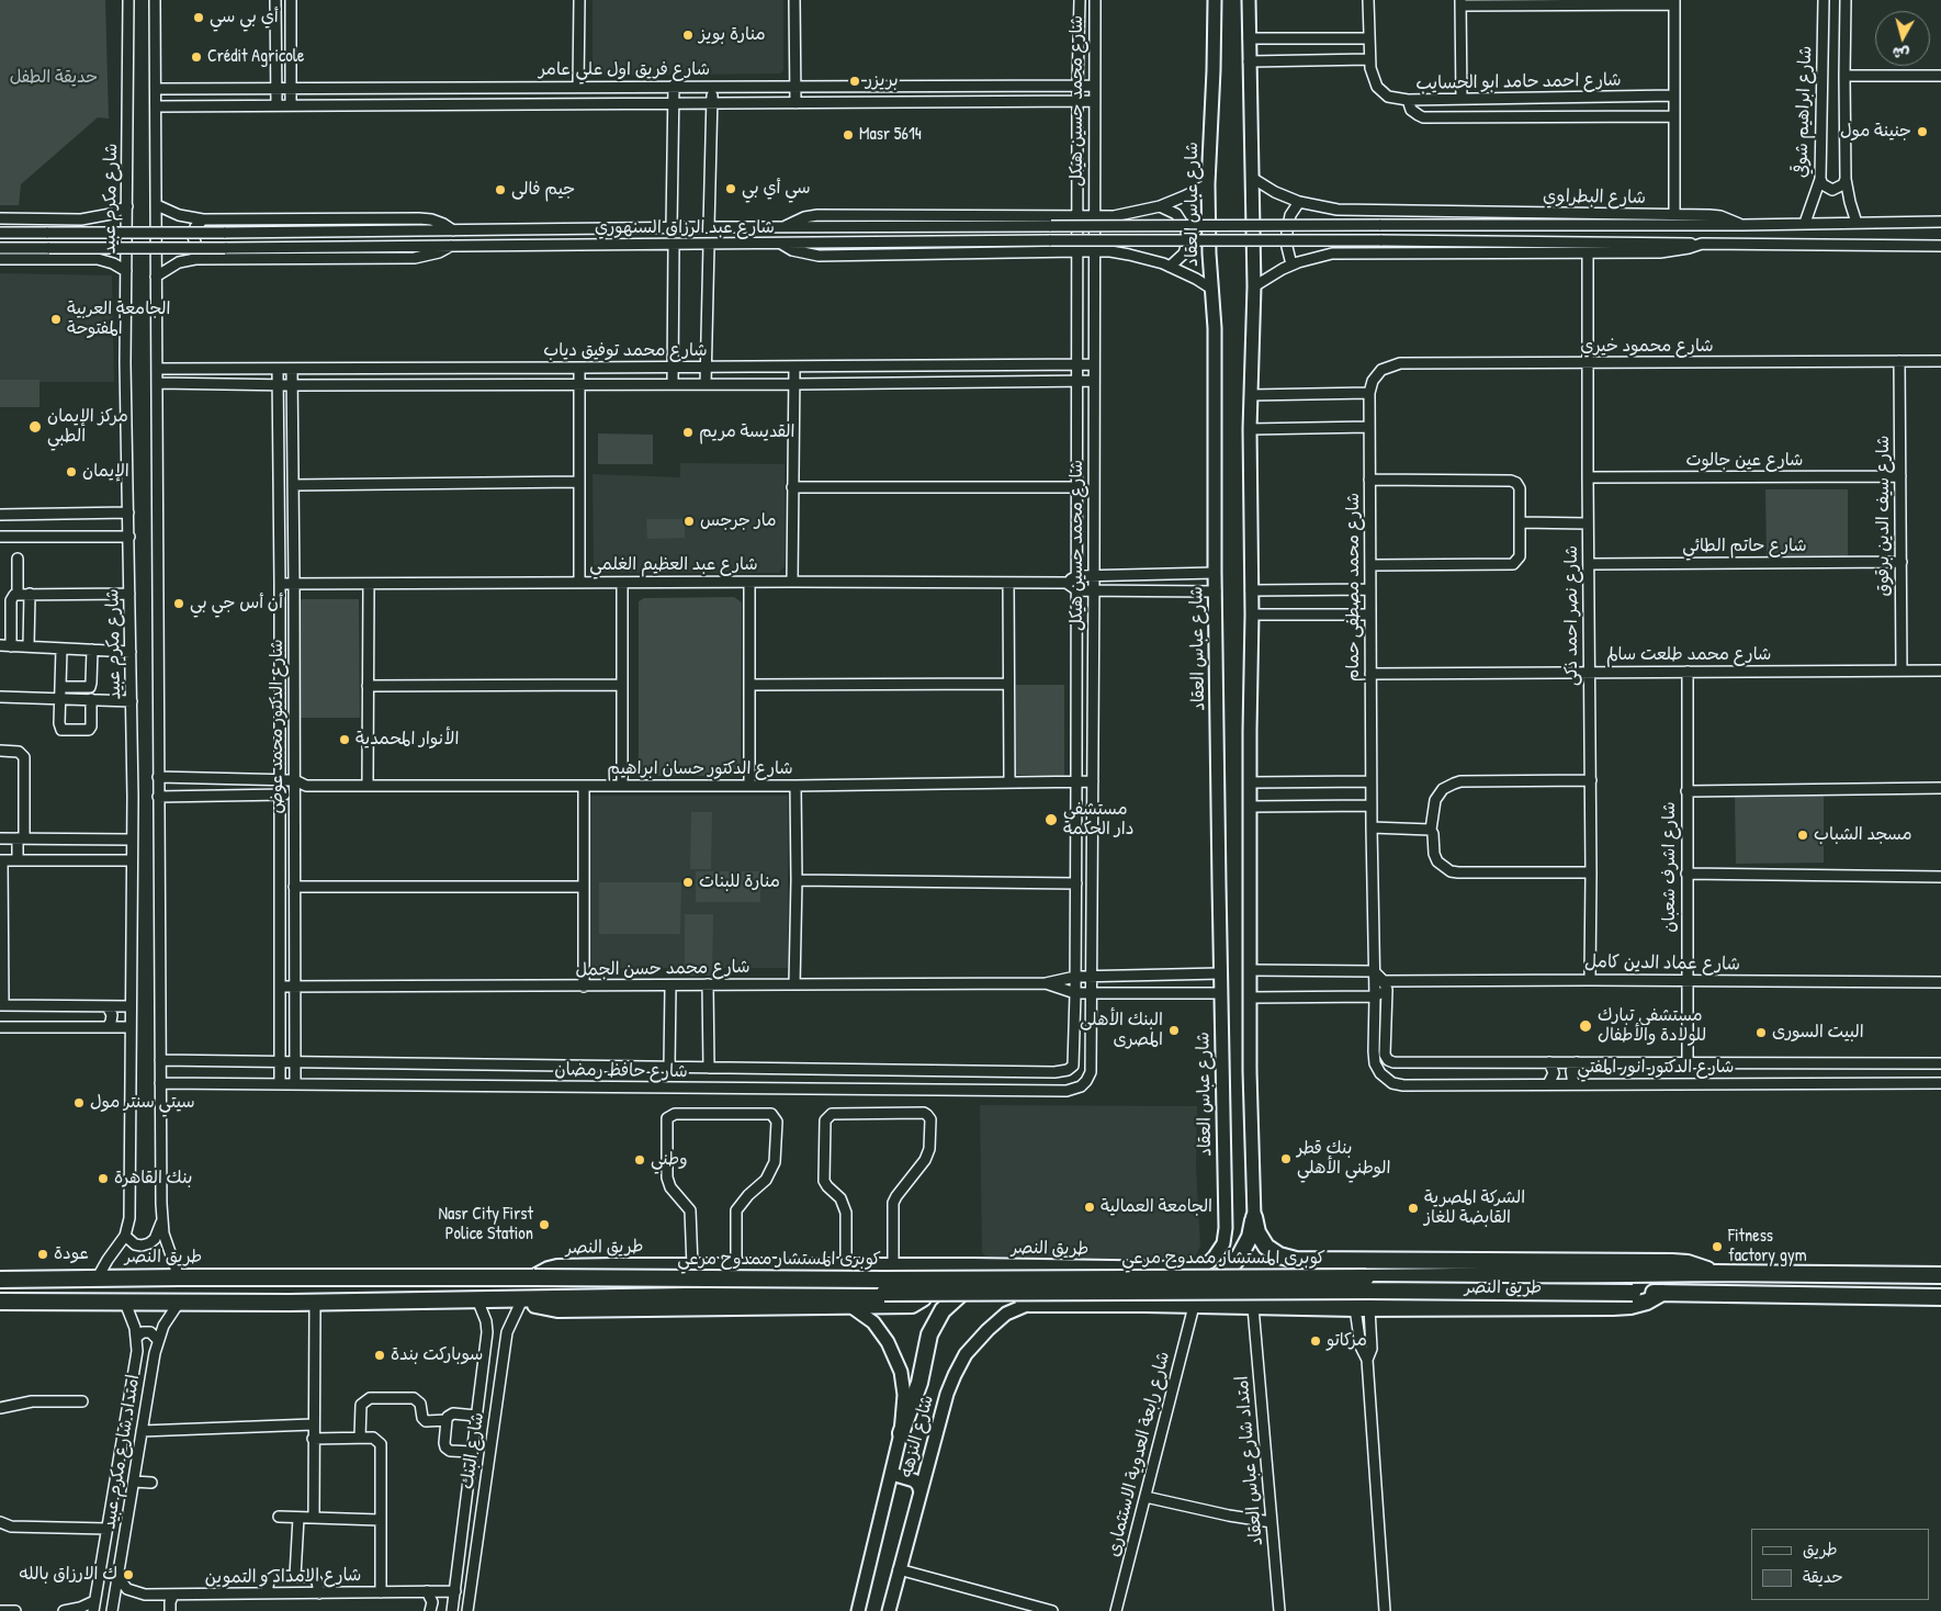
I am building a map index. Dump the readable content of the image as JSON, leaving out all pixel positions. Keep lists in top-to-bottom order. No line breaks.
{"streets":{"highway":["طريق النصر","كوبرى المستشار ممدوح مرعي"],"main road":["شارع عباس العقاد","شارع النزهه"],"street":["شارع فريق اول علي عامر","شارع احمد حامد ابو الحسايب","شارع محمد حسين هيكل","شارع ابراهيم شوقي","شارع البطراوي","شارع مكرم عبيد","شارع عبد الرزاق السنهوري","شارع محمود خيري","شارع محمد توفيق دياب","شارع عين جالوت","شارع سيف الدين برقوق","شارع حاتم الطائي","شارع عبد العظيم الغلمي","شارع محمد مصطفى حمام","شارع نصر احمد ذكى","شارع محمد طلعت سالم","شارع الدكتور محمد عوض","شارع الدكتور حسان ابراهيم","شارع اشرف شعبان","شارع عماد الدين كامل","شارع محمد حسن الجمل","شارع الدكتور انور المفتي","شارع حافظ رمضان","شارع البنك","امتداد شارع مكرم عبيد","شارع رابعة العدوية الاستثمارى","امتداد شارع عباس العقاد","شارع الامداد و التموين"]},"crossings":[["شارع فريق اول علي عامر","شارع محمد حسين هيكل"],["شارع محمد حسين هيكل","شارع عبد الرزاق السنهوري"],["شارع محمد حسين هيكل","شارع محمد توفيق دياب"],["شارع محمد حسين هيكل","شارع الدكتور حسان ابراهيم"],["شارع محمد حسين هيكل","شارع محمد حسن الجمل"],["شارع محمد حسين هيكل","شارع حافظ رمضان"],["شارع ابراهيم شوقي","شارع البطراوي"],["شارع مكرم عبيد","طريق النصر"],["شارع عباس العقاد","شارع عبد الرزاق السنهوري"],["شارع عباس العقاد","شارع محمد حسن الجمل"],["شارع عباس العقاد","طريق النصر"],["شارع محمود خيري","شارع سيف الدين برقوق"],["شارع محمود خيري","شارع محمد مصطفى حمام"],["شارع محمود خيري","شارع نصر احمد ذكى"],["شارع محمد توفيق دياب","شارع الدكتور محمد عوض"],["شارع عين جالوت","شارع سيف الدين برقوق"],["شارع عين جالوت","شارع نصر احمد ذكى"],["شارع سيف الدين برقوق","شارع حاتم الطائي"],["شارع سيف الدين برقوق","شارع محمد طلعت سالم"],["شارع حاتم الطائي","شارع نصر احمد ذكى"],["شارع عبد العظيم الغلمي","شارع الدكتور محمد عوض"],["شارع محمد مصطفى حمام","شارع محمد طلعت سالم"],["شارع نصر احمد ذكى","شارع محمد طلعت سالم"],["شارع نصر احمد ذكى","شارع عماد الدين كامل"],["شارع محمد طلعت سالم","شارع اشرف شعبان"],["شارع الدكتور محمد عوض","شارع الدكتور حسان ابراهيم"],["شارع الدكتور محمد عوض","شارع محمد حسن الجمل"],["شارع الدكتور محمد عوض","شارع حافظ رمضان"],["شارع اشرف شعبان","شارع عماد الدين كامل"],["شارع اشرف شعبان","شارع الدكتور انور المفتي"],["شارع عماد الدين كامل","شارع الدكتور انور المفتي"],["طريق النصر","كوبرى المستشار ممدوح مرعي"],["طريق النصر","شارع النزهه"],["طريق النصر","شارع رابعة العدوية الاستثمارى"],["طريق النصر","امتداد شارع عباس العقاد"],["كوبرى المستشار ممدوح مرعي","شارع البنك"],["شارع البنك","شارع الامداد و التموين"],["امتداد شارع مكرم عبيد","شارع الامداد و التموين"]],"parks":["حديقة الطفل"],"places":["أي بي سي","منارة بويز","Crédit Agricole","بريزر","جنينة مول","Masr 5614","سي أي بي","جيم فالى","الجامعة العربية المفتوحة","مركز الإيمان الطبي","القديسة مريم","الإيمان","مار جرجس","أن أس جي بي","الأنوار المحمدية","مستشفي دار الحكمة","مسجد الشباب","منارة للبنات","مستشفى تبارك للولادة والأطفال","البنك الأهلى المصرى","البيت السورى","سيتي سنتر مول","بنك قطر الوطني الأهلي","وطني","بنك القاهرة","الجامعة العمالية","الشركة المصرية القابضة للغاز","Nasr City First Police Station","Fitness factory gym","عودة","مركاتو","سوباركت بندة","ك الارزاق بالله"],"legend":["طريق","حديقة"],"north":"bottom"}
